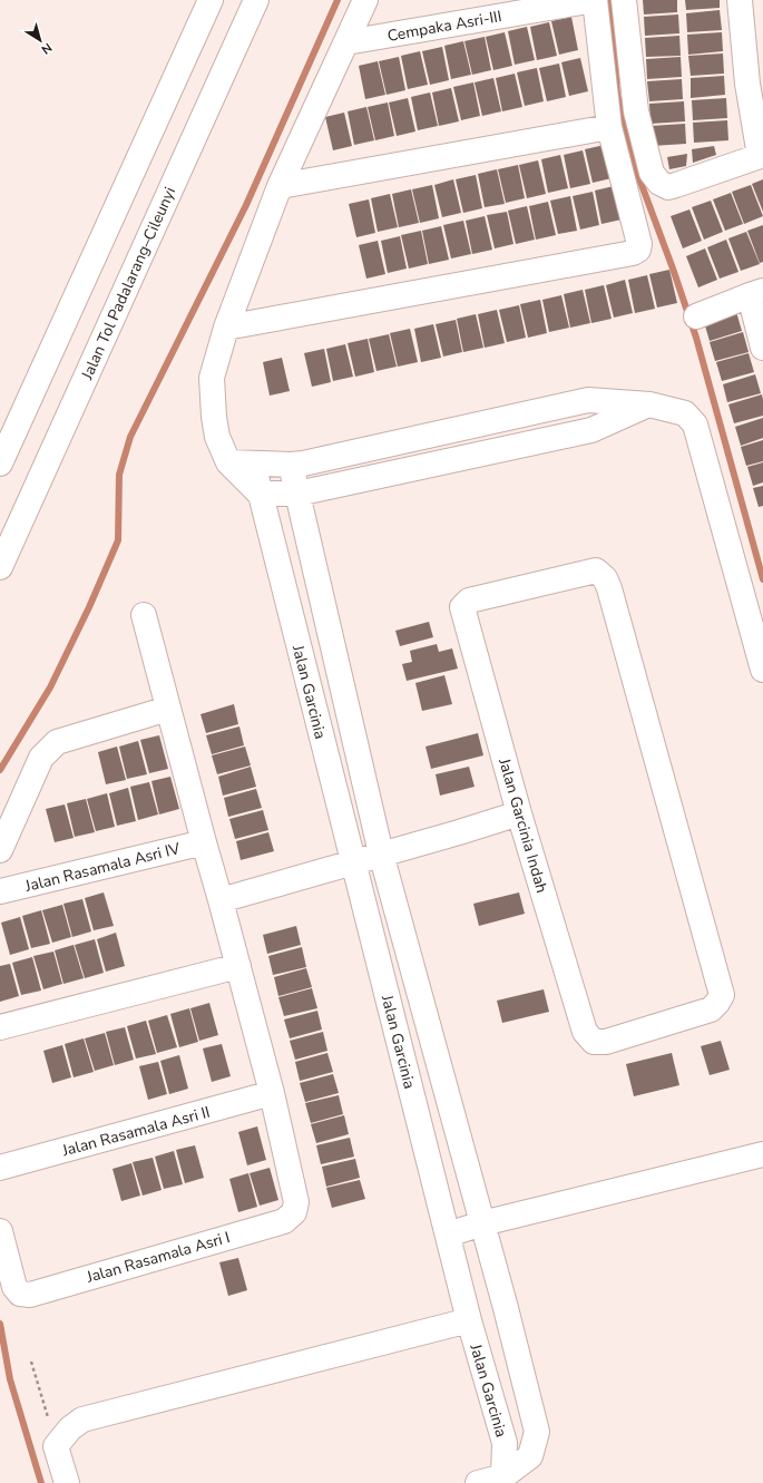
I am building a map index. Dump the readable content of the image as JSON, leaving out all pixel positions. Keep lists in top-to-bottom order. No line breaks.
{"streets":{"main road":["Cempaka Asri-III","Jalan Tol Padalarang–Cileunyi","Jalan Garcinia","Jalan Garcinia Indah","Jalan Rasamala Asri IV","Jalan Rasamala Asri II","Jalan Rasamala Asri I"]},"crossings":[["Jalan Rasamala Asri II","Jalan Rasamala Asri I"]],"north":"bottom right"}
